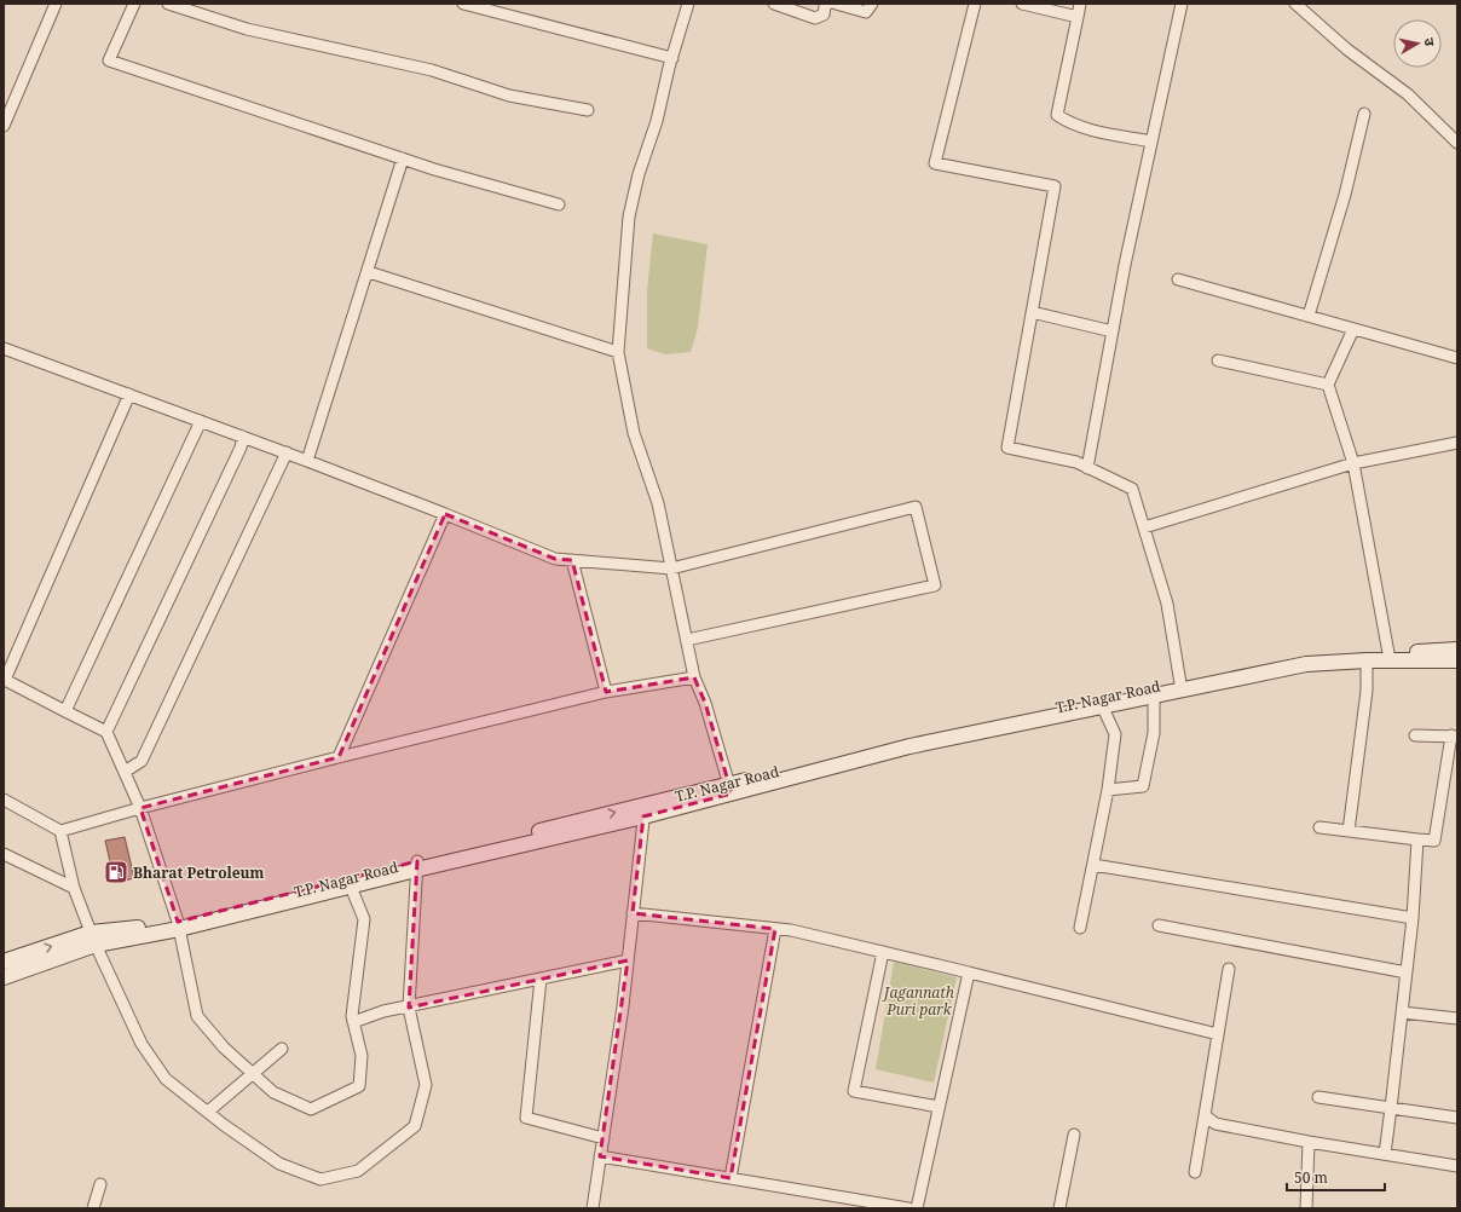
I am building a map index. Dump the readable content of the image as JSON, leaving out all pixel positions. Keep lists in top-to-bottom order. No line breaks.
{"streets":{"main road":["T.P. Nagar Road"]},"parks":["Jagannath Puri park"],"places":{"fuel station":["Bharat Petroleum"]},"scale_bar":"50 m","north":"right"}
